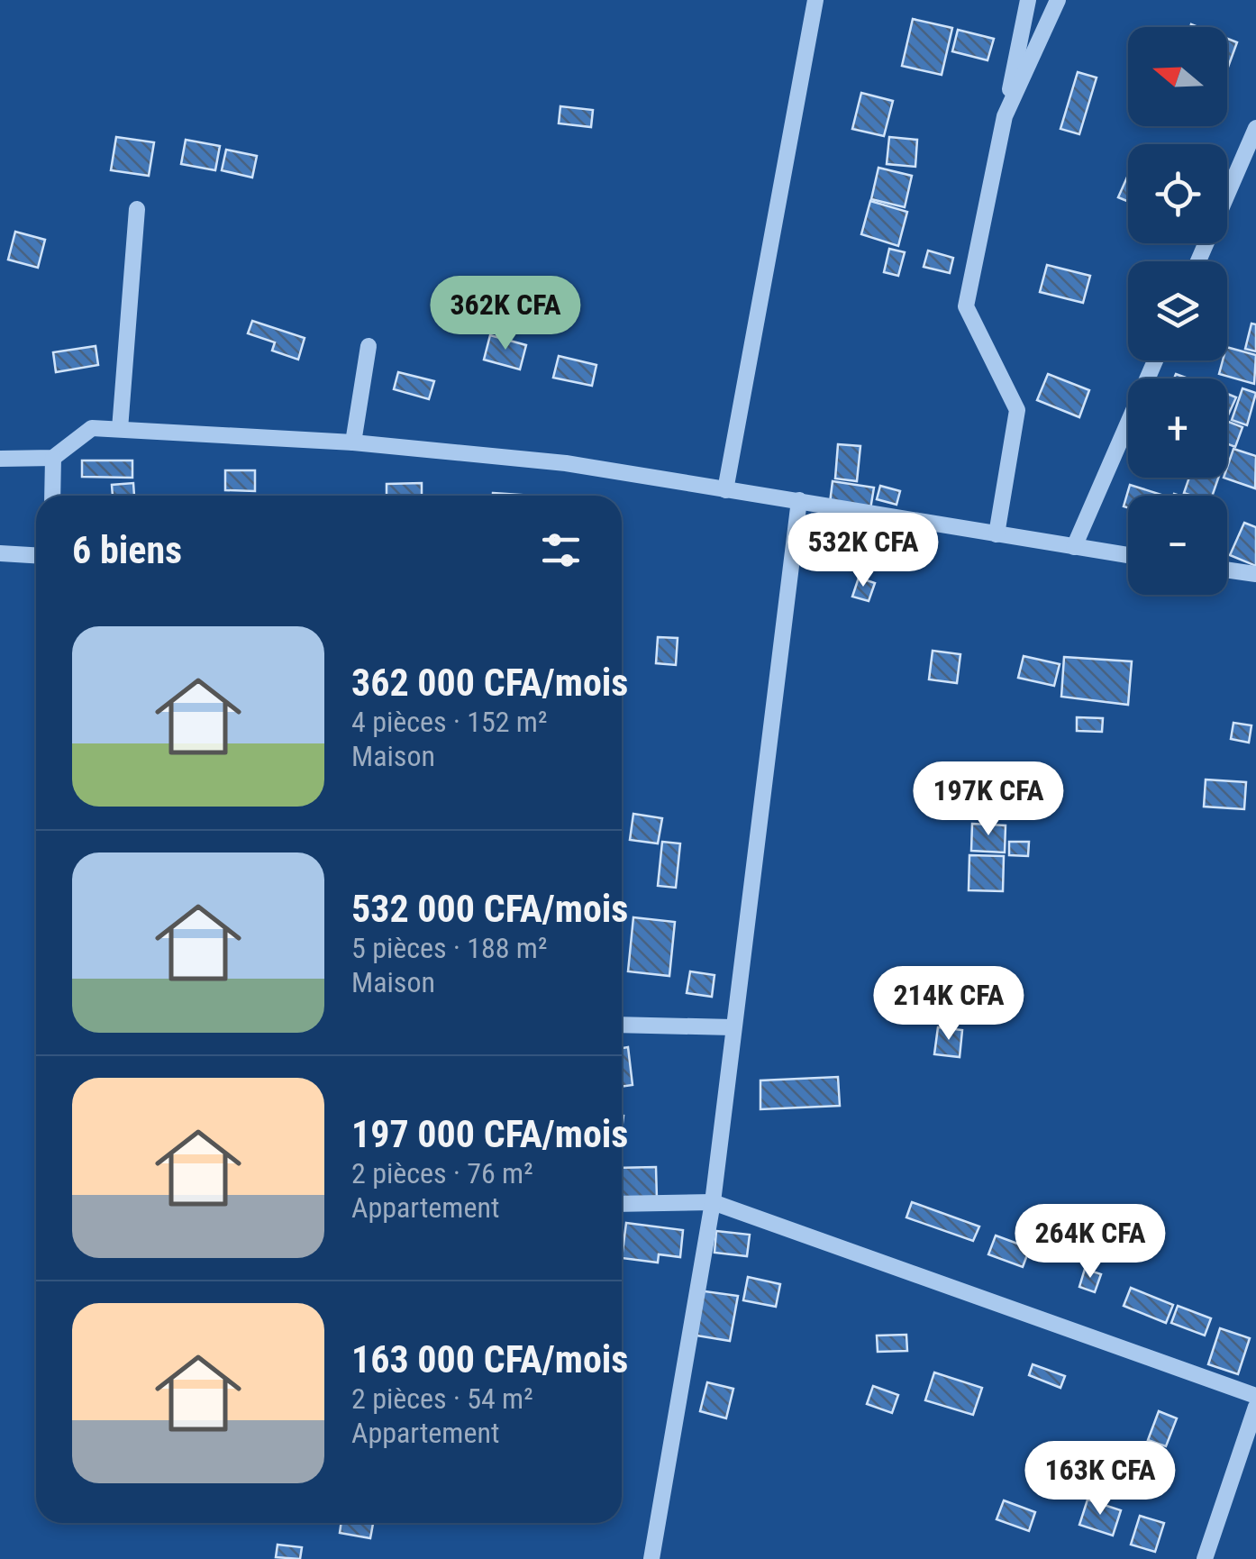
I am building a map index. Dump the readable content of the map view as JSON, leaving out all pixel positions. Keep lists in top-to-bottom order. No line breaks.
{"north":"left","page":{"map_buttons":["+","−"],"price":["362K CFA","532K CFA","197K CFA","214K CFA","264K CFA","163K CFA"],"heading":"6 biens","list":[{"name":"362 000 CFA/mois","note":"4 pièces · 152 m² · Maison"},{"name":"532 000 CFA/mois","note":"5 pièces · 188 m² · Maison"},{"name":"197 000 CFA/mois","note":"2 pièces · 76 m² · Appartement"},{"name":"163 000 CFA/mois","note":"2 pièces · 54 m² · Appartement"}]}}
